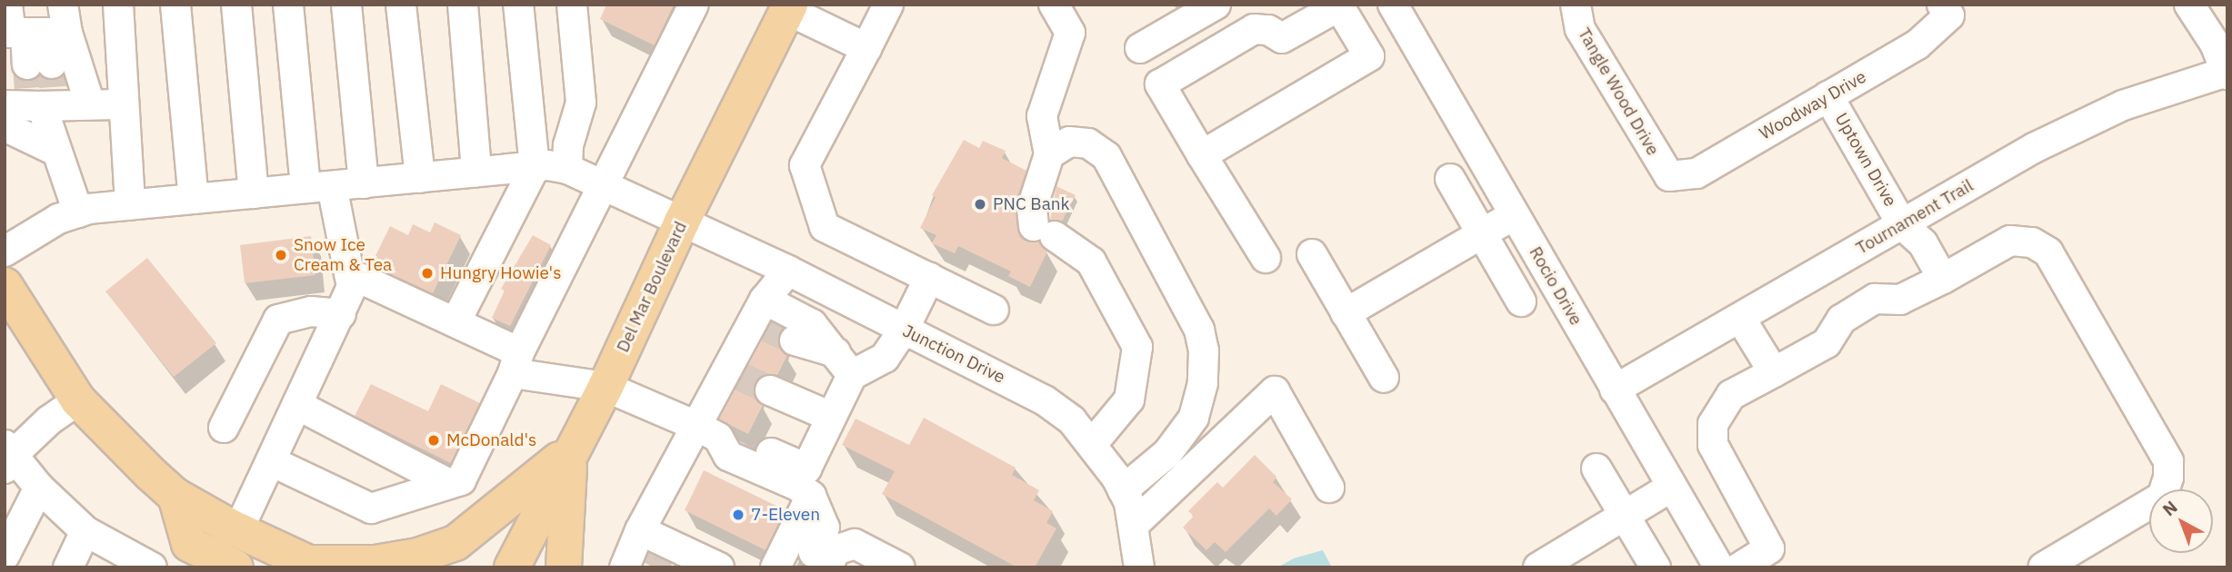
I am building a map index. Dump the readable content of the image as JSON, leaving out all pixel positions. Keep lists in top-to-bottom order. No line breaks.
{"streets":{"main road":["Del Mar Boulevard"],"street":["Tangle Wood Drive","Woodway Drive","Uptown Drive","Tournament Trail","Rocio Drive","Junction Drive"]},"crossings":[["Tangle Wood Drive","Woodway Drive"],["Woodway Drive","Uptown Drive"],["Uptown Drive","Tournament Trail"],["Tournament Trail","Rocio Drive"],["Del Mar Boulevard","Junction Drive"]],"places":["PNC Bank","Snow Ice Cream & Tea","Hungry Howie's","McDonald's","7-Eleven"],"north":"top left"}
